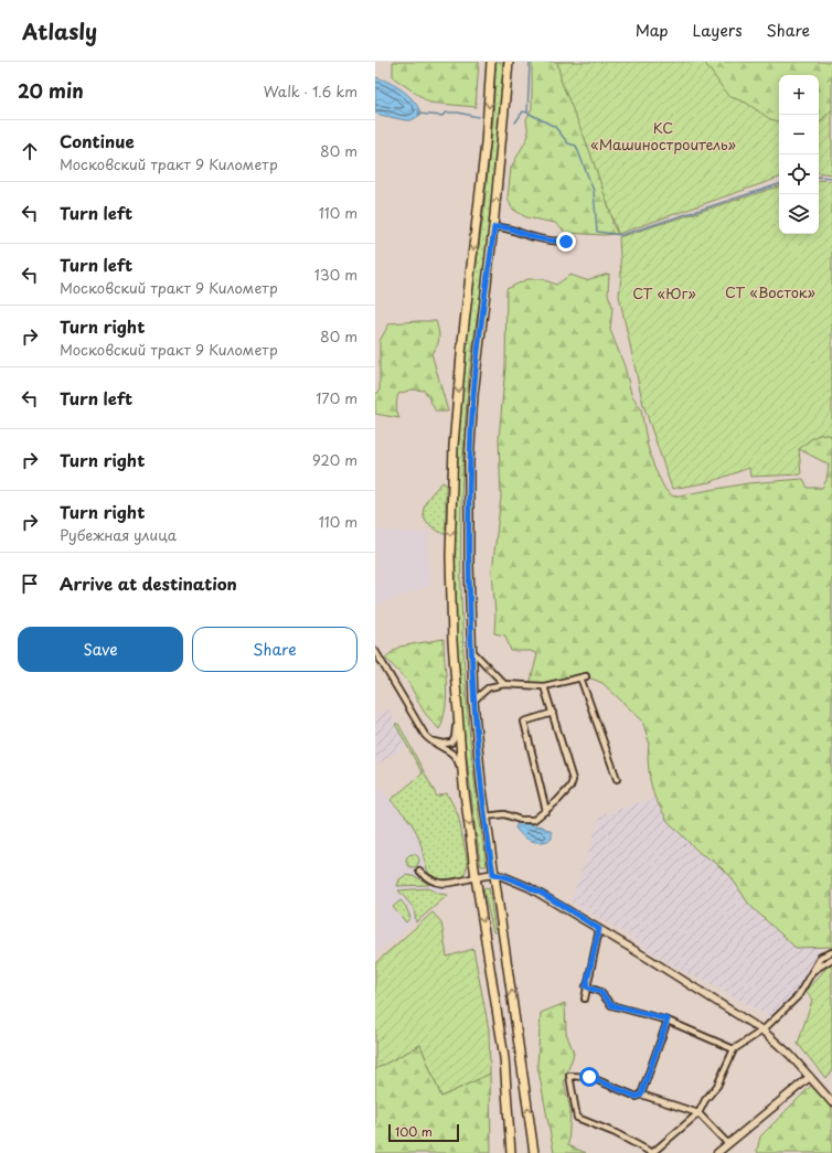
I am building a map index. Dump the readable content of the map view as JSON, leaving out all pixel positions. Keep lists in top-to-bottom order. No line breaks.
{"parks":["КС «Машиностроитель»","СТ «Восток»","СТ «Юг»"],"scale_bar":"100 m","page":{"header":"Atlasly","nav":["Map","Layers","Share"],"heading":["20 min","Walk · 1.6 km"],"map_buttons":["+","−"],"list":[["Continue","Московский тракт 9 Километр","80 m"],["Turn left","110 m"],["Turn left","Московский тракт 9 Километр","130 m"],["Turn right","Московский тракт 9 Километр","80 m"],["Turn left","170 m"],["Turn right","920 m"],["Turn right","Рубежная улица","110 m"],"Arrive at destination"],"buttons":["Save","Share"],"scale":"100 m"}}
